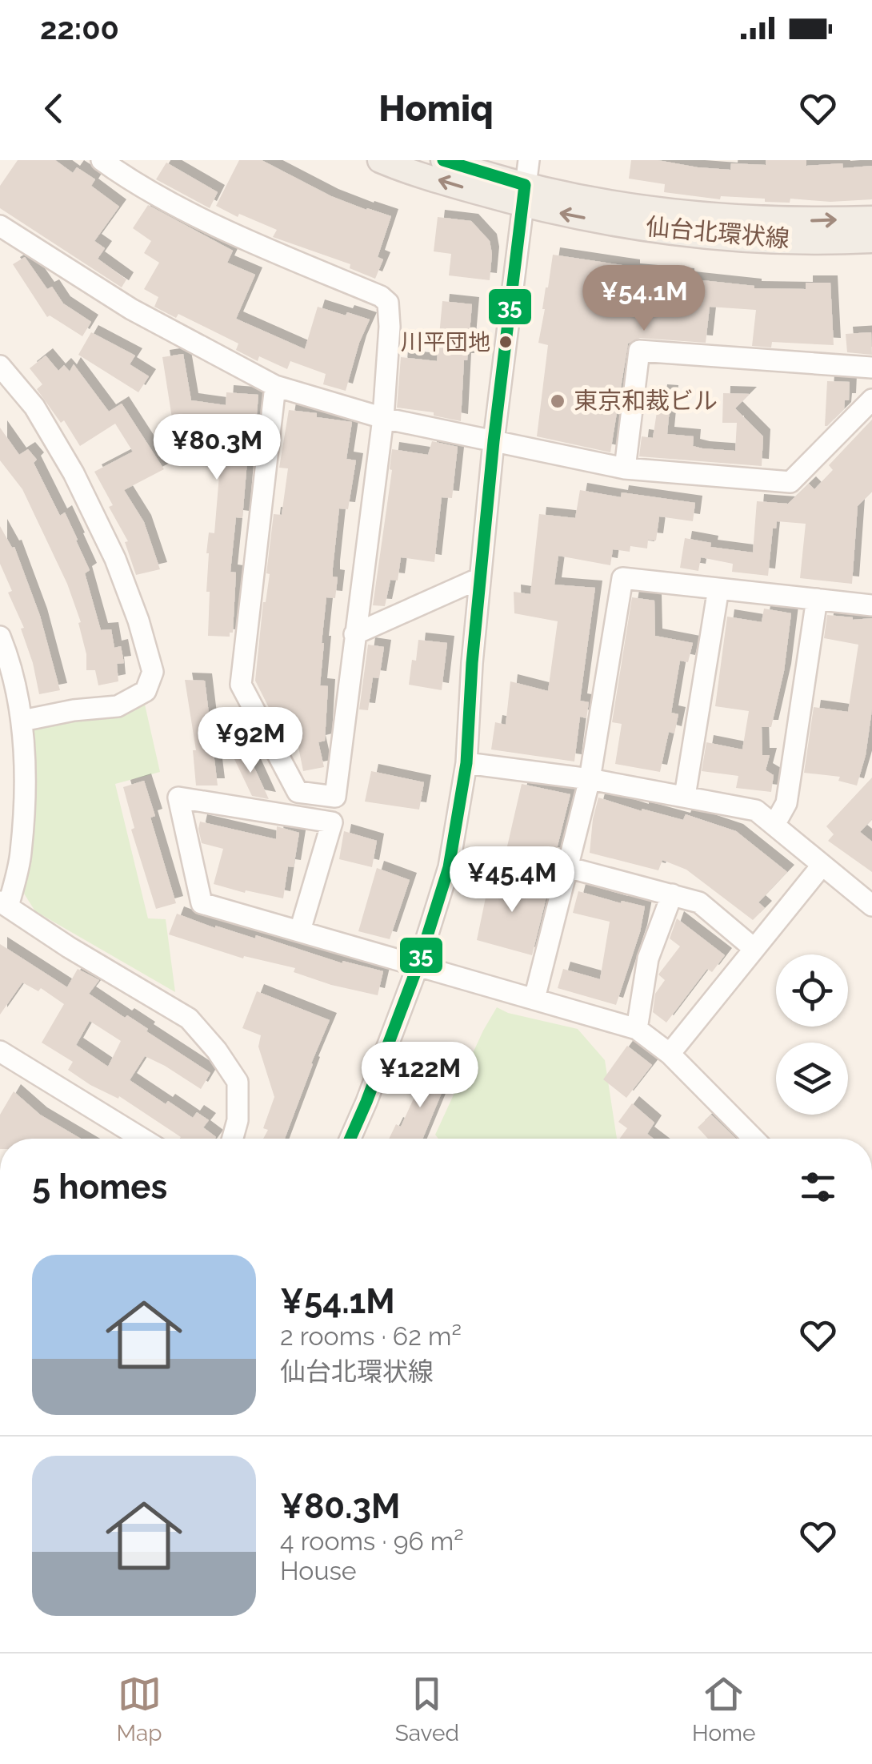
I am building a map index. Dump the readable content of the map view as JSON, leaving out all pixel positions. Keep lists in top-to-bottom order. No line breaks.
{"streets":{"main road":["仙台北環状線"]},"places":["川平団地","東京和裁ビル"],"lines":["transit line 35"],"page":{"status":"22:00","header":"Homiq","price":["¥54.1M","¥80.3M","¥92M","¥45.4M","¥122M"],"heading":"5 homes","list":[{"name":"¥54.1M","note":"2 rooms · 62 m² · 仙台北環状線"},{"name":"¥80.3M","note":"4 rooms · 96 m² · House"}],"tabs":["Map","Saved","Home"]}}
